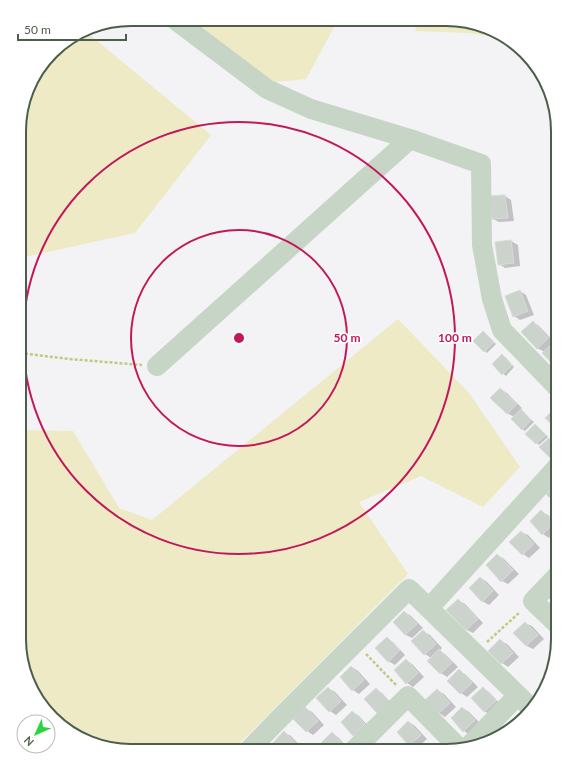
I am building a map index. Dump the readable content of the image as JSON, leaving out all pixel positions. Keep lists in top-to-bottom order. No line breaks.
{"scale_bar":"50 m","north":"bottom left","rings":["50 m","100 m"]}
